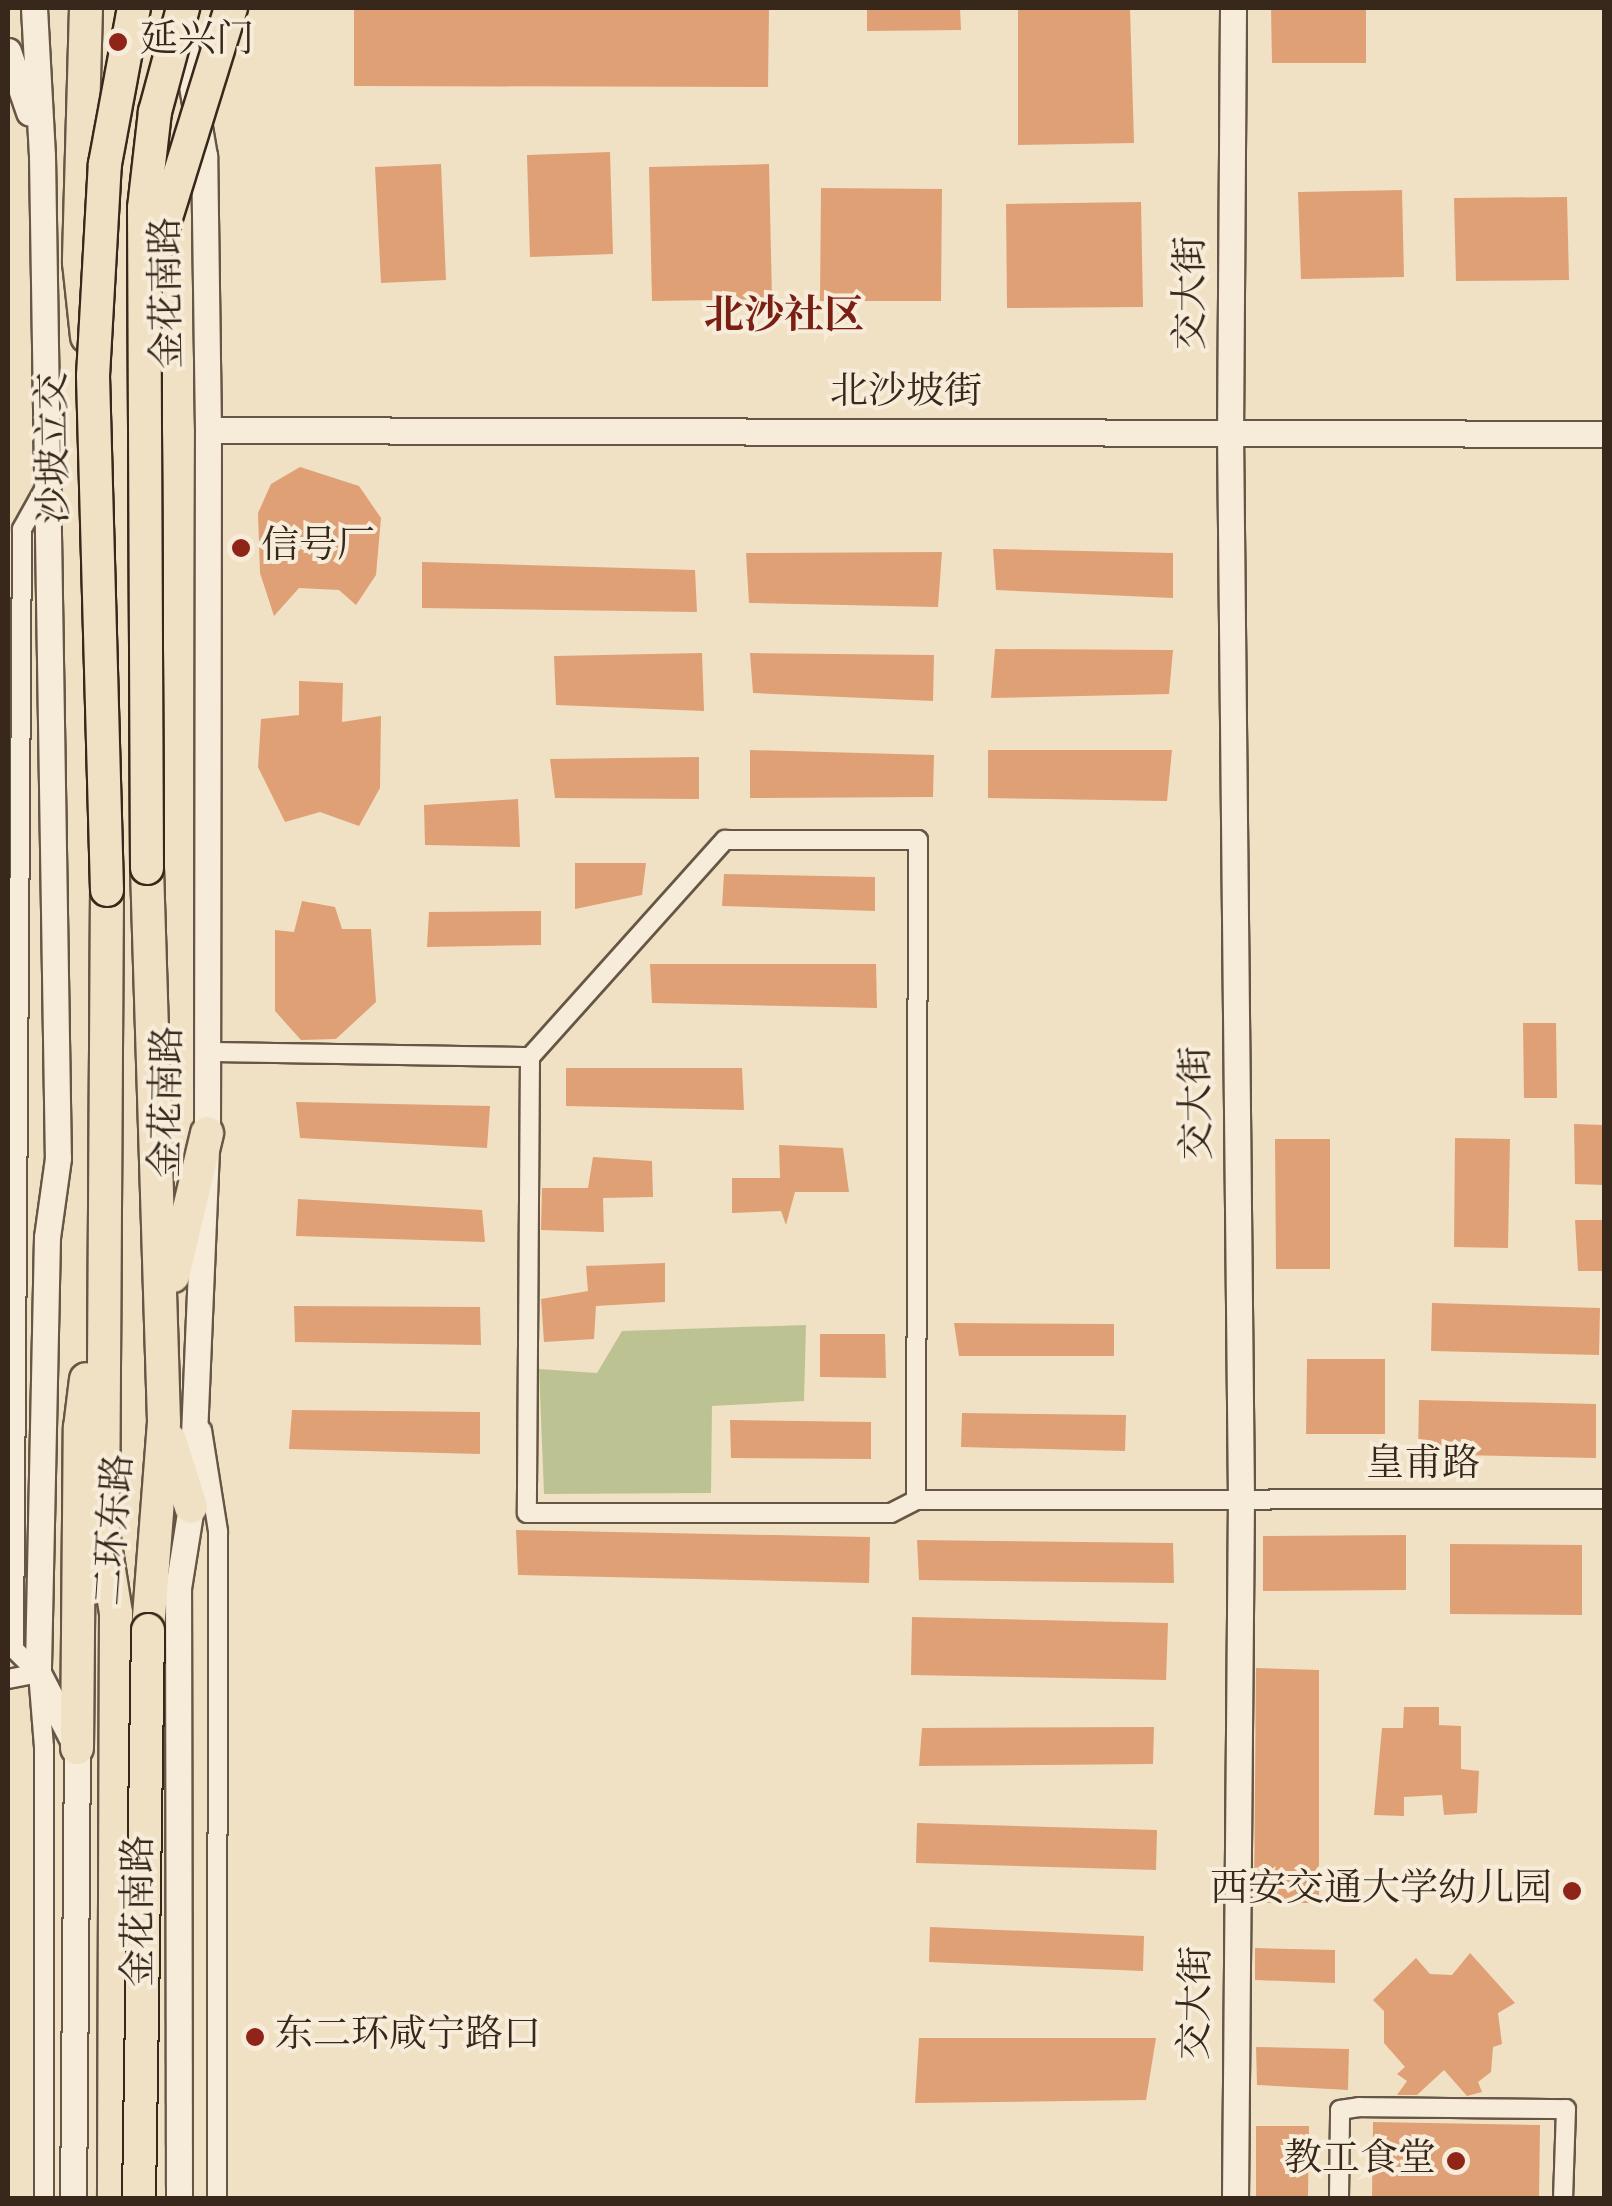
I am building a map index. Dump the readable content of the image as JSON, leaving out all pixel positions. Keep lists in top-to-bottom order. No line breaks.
{"streets":{"highway":["沙坡立交","二环东路"],"main road":["金花南路","交大街","北沙坡街"],"street":["皇甫路"]},"crossings":[["金花南路","北沙坡街"],["交大街","北沙坡街"],["交大街","皇甫路"],["沙坡立交","二环东路"]],"districts":["北沙社区"],"places":["延兴门","信号厂","西安交通大学幼儿园","东二环咸宁路口","教工食堂"]}
